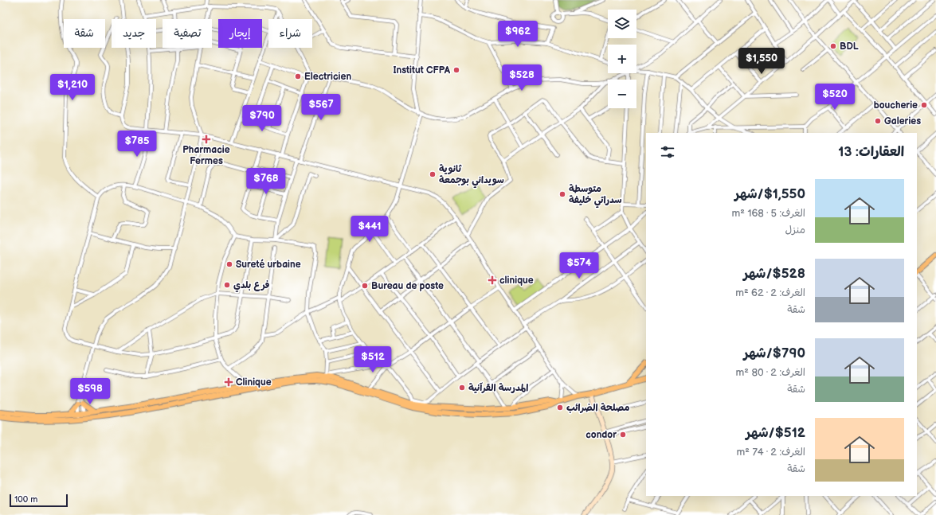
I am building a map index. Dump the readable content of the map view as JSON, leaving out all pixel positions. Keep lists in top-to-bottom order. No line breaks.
{"places":{"other":["BDL","Institut CFPA","Electricien","boucherie","Galeries","ثانوية سويداني بوجمعة","متوسطة سدراتي خليفة","Sureté urbaine","فرع بلدي","Bureau de poste","المدرسة القرآنية","مصلحة الضرائب","condor"],"health":["Pharmacie Fermes","clinique","Clinique"]},"scale_bar":"100 m","page":{"map_buttons":["+","−"],"chip":["شراء","إيجار","تصفية","جديد","شقة"],"price":["$962","$1,550","$528","$1,210","$520","$567","$790","$785","$768","$441","$574","$512","$598"],"heading":"العقارات: 13","list":[{"name":"$1,550/شهر","note":"الغرف: 5 · 168 m² · منزل"},{"name":"$528/شهر","note":"الغرف: 2 · 62 m² · شقة"},{"name":"$790/شهر","note":"الغرف: 2 · 80 m² · شقة"},{"name":"$512/شهر","note":"الغرف: 2 · 74 m² · شقة"}],"scale":"100 m"}}
